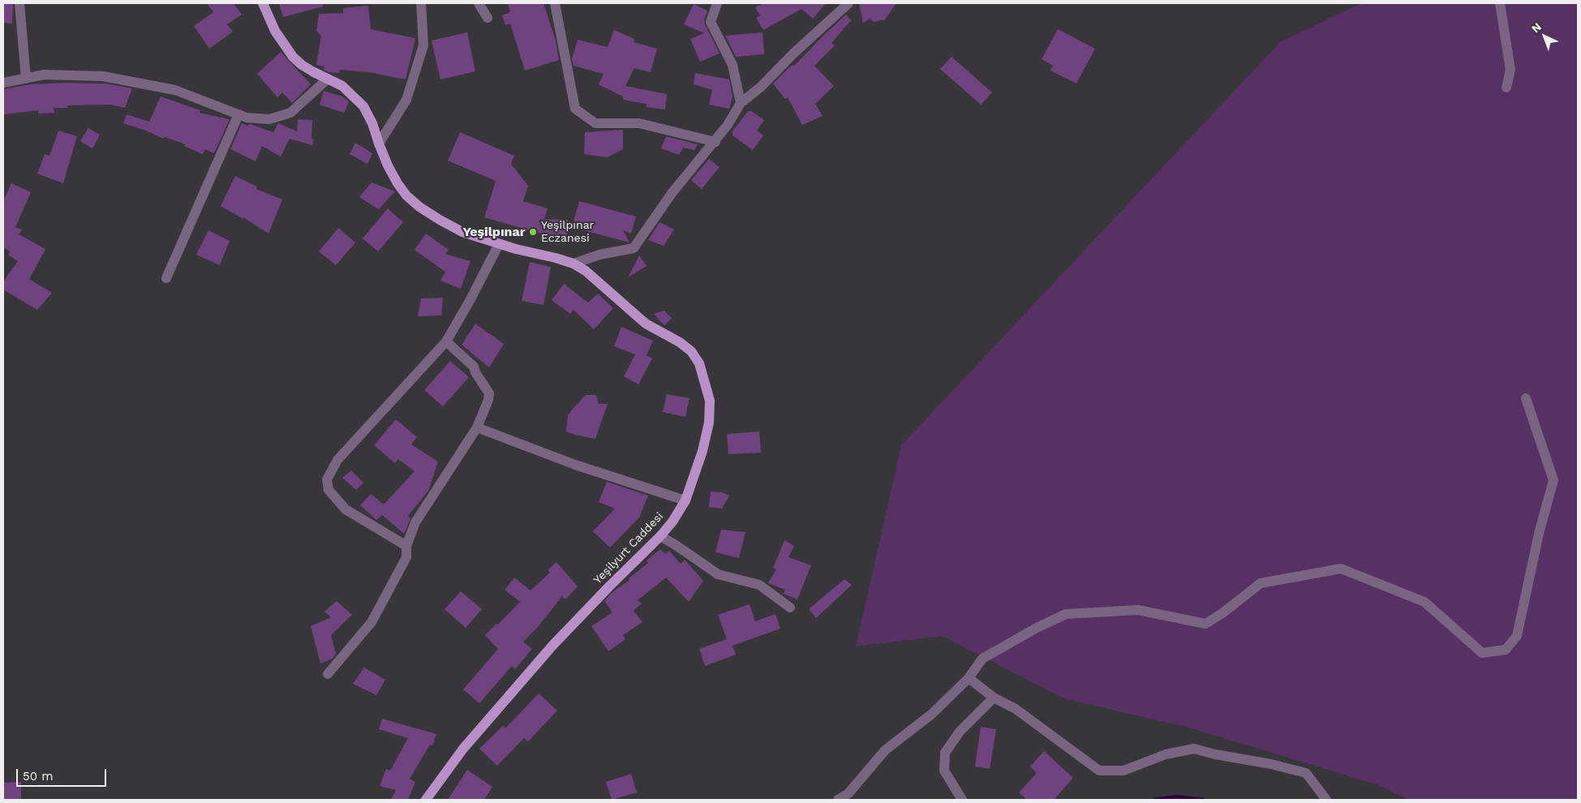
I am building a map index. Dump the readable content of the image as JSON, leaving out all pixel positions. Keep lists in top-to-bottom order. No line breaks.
{"streets":{"main road":["Yeşilyurt Caddesi"]},"districts":["Yeşilpınar"],"places":["Yeşilpınar Eczanesi"],"scale_bar":"50 m","north":"top left"}
